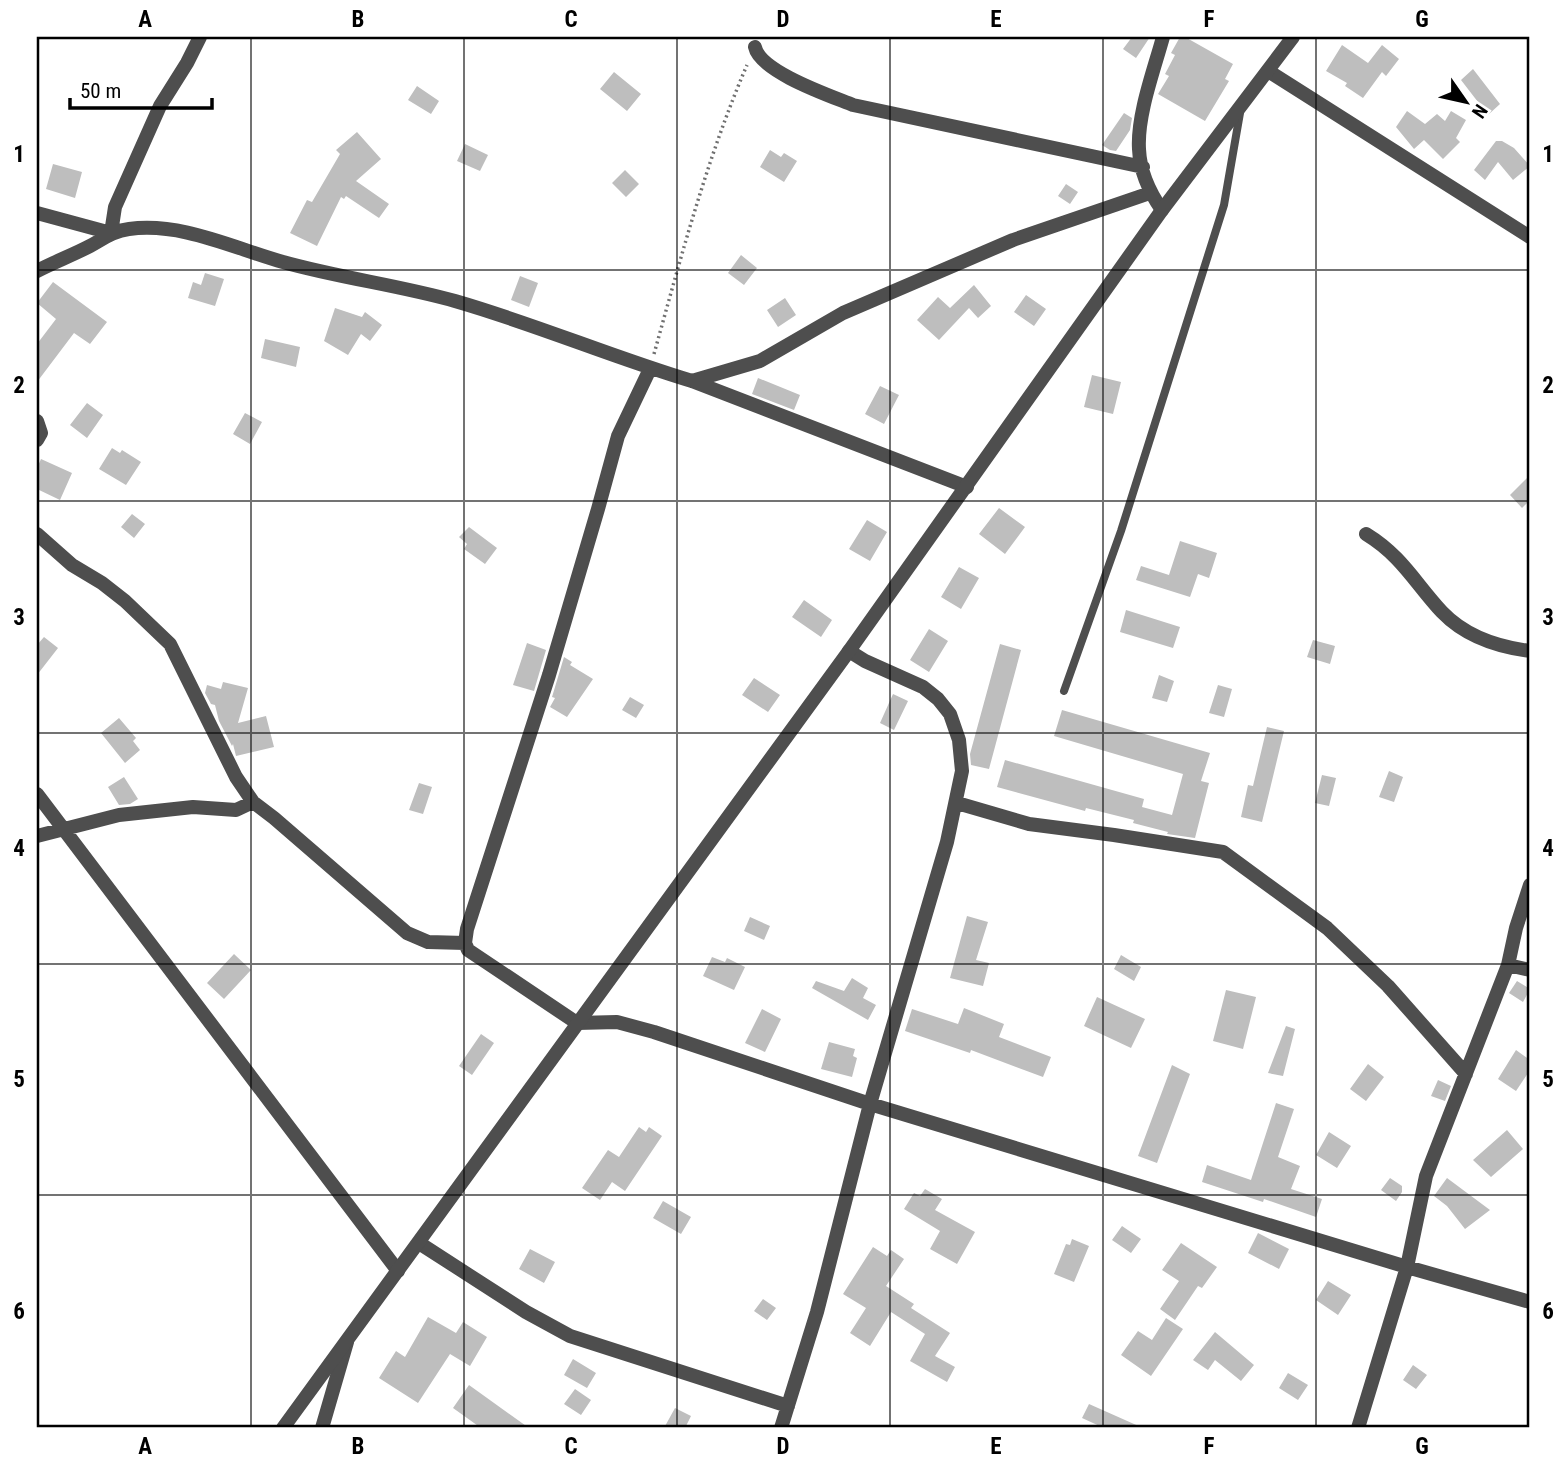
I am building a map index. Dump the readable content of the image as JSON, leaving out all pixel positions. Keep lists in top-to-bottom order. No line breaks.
{"scale_bar":"50 m","north":"bottom right","grid":{"columns":["A","B","C","D","E","F","G"],"rows":["1","2","3","4","5","6"]}}
